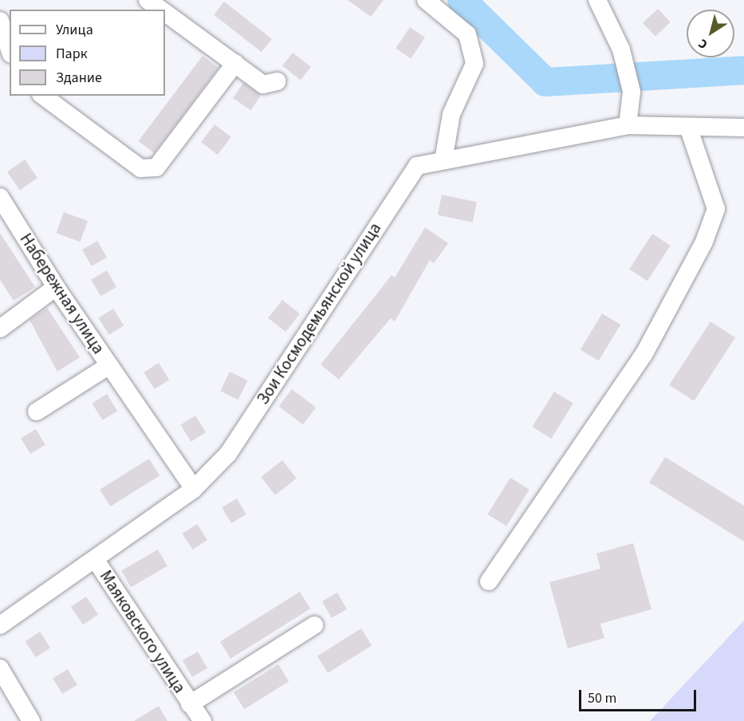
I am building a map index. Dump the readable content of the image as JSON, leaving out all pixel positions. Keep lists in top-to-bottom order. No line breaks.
{"streets":{"street":["Набережная улица","Зои Космодемьянской улица","Маяковского улица"]},"crossings":[["Набережная улица","Зои Космодемьянской улица"],["Зои Космодемьянской улица","Маяковского улица"]],"legend":["Улица","Парк","Здание"],"scale_bar":"50 m","north":"bottom left"}
